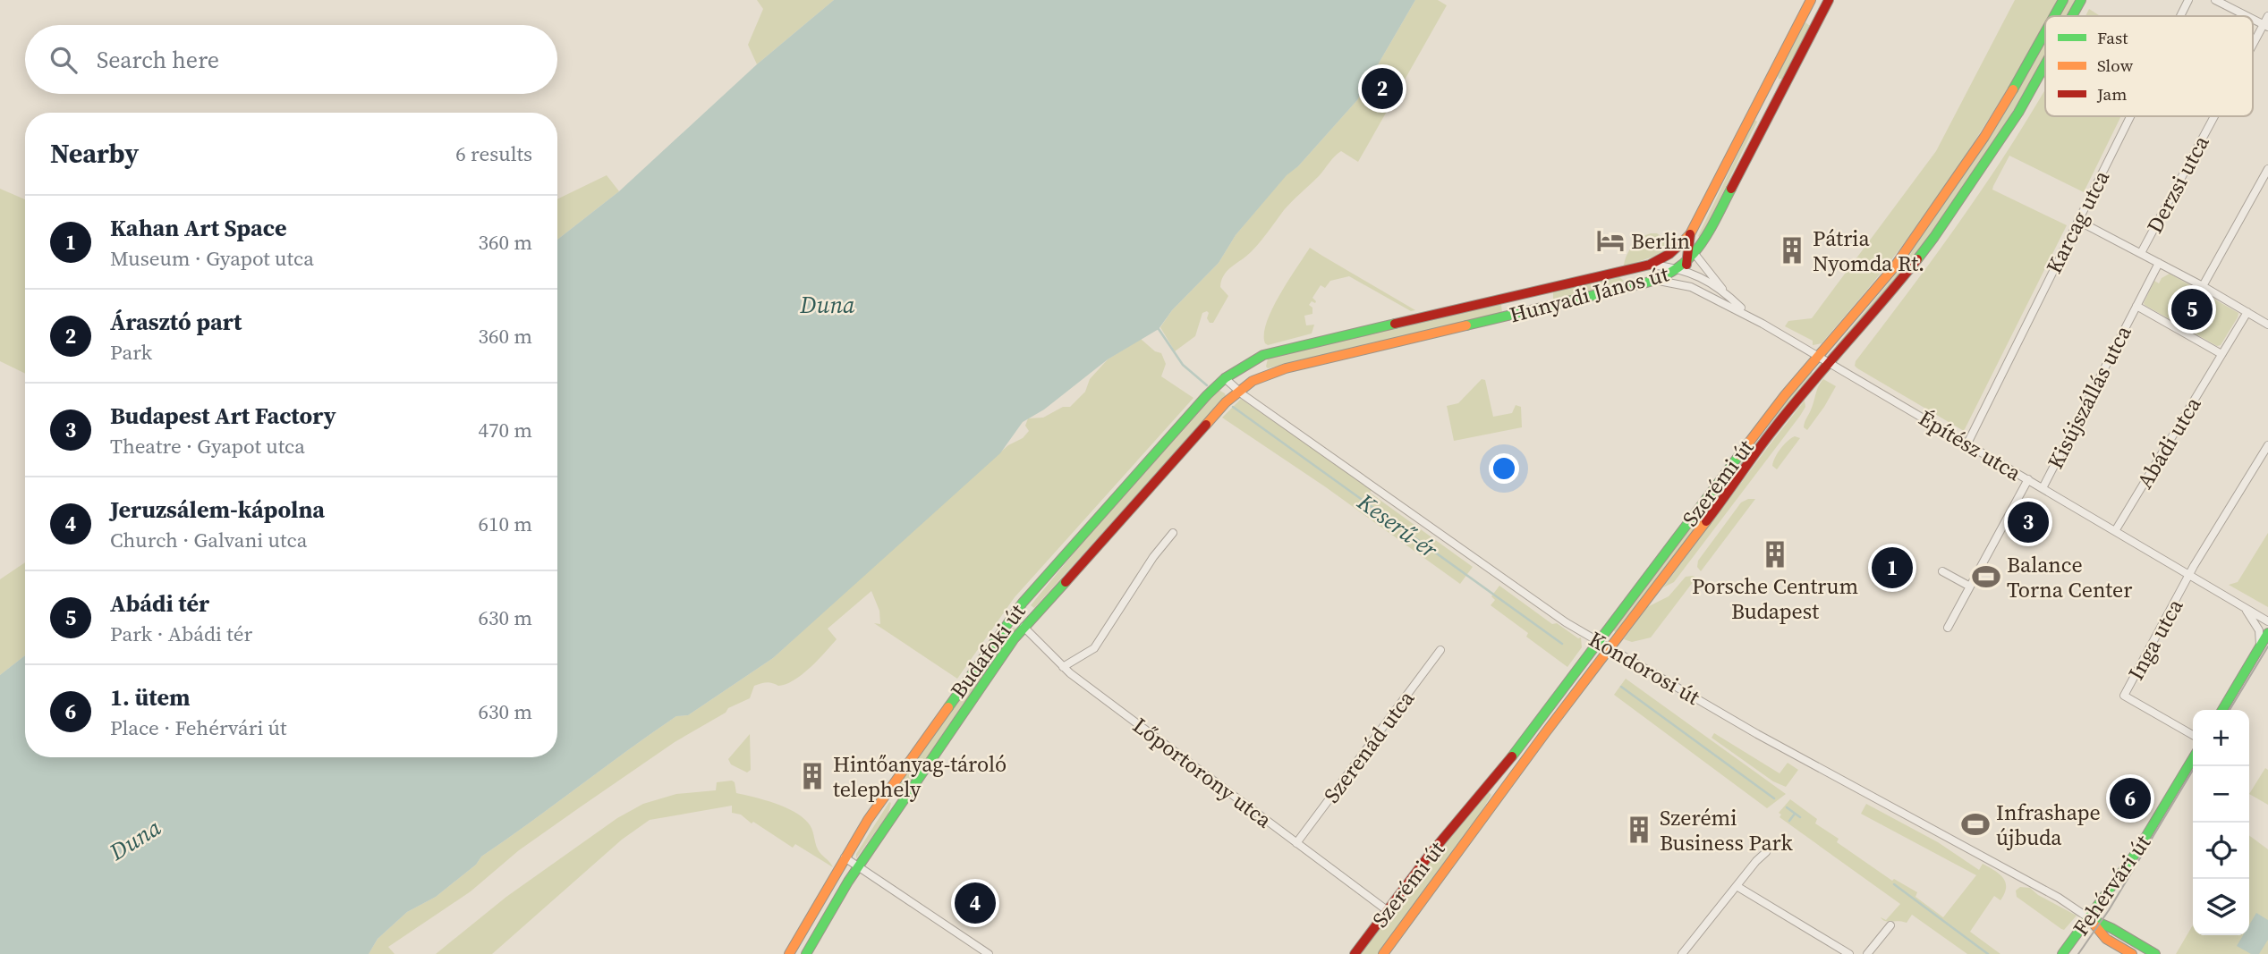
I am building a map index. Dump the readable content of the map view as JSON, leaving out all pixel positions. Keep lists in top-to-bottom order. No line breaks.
{"streets":{"main road":["Hunyadi János út","Szerémi út","Budafoki út","Kondorosi út","Fehérvári út"],"street":["Derzsi utca","Karcag utca","Kisújszállás utca","Abádi utca","Építész utca","Inga utca","Szerenád utca","Lőportorony utca"]},"crossings":[["Karcag utca","Építész utca"],["Hunyadi János út","Építész utca"],["Hunyadi János út","Budafoki út"],["Hunyadi János út","Kondorosi út"],["Kisújszállás utca","Építész utca"],["Abádi utca","Építész utca"],["Építész utca","Szerémi út"],["Építész utca","Inga utca"],["Szerémi út","Kondorosi út"],["Szerémi út","Lőportorony utca"],["Budafoki út","Kondorosi út"],["Budafoki út","Lőportorony utca"],["Kondorosi út","Fehérvári út"],["Szerenád utca","Lőportorony utca"]],"water":["Duna","Keserű-ér"],"places":{"hotel":["Berlin"],"building":["Pátria Nyomda Rt.","Porsche Centrum Budapest","Hintőanyag-tároló telephely","Szerémi Business Park"],"sports":["Balance Torna Center","Infrashape újbuda"]},"legend":["Fast","Slow","Jam"],"page":{"search":"Search here","pins":["2","5","3","1","6","4"],"heading":["Nearby","6 results"],"list":[{"mark":"1","name":"Kahan Art Space","note":"Museum · Gyapot utca","value":"360 m"},{"mark":"2","name":"Árasztó part","note":"Park","value":"360 m"},{"mark":"3","name":"Budapest Art Factory","note":"Theatre · Gyapot utca","value":"470 m"},{"mark":"4","name":"Jeruzsálem-kápolna","note":"Church · Galvani utca","value":"610 m"},{"mark":"5","name":"Abádi tér","note":"Park · Abádi tér","value":"630 m"},{"mark":"6","name":"1. ütem","note":"Place · Fehérvári út","value":"630 m"}],"map_buttons":["+","−"]}}
